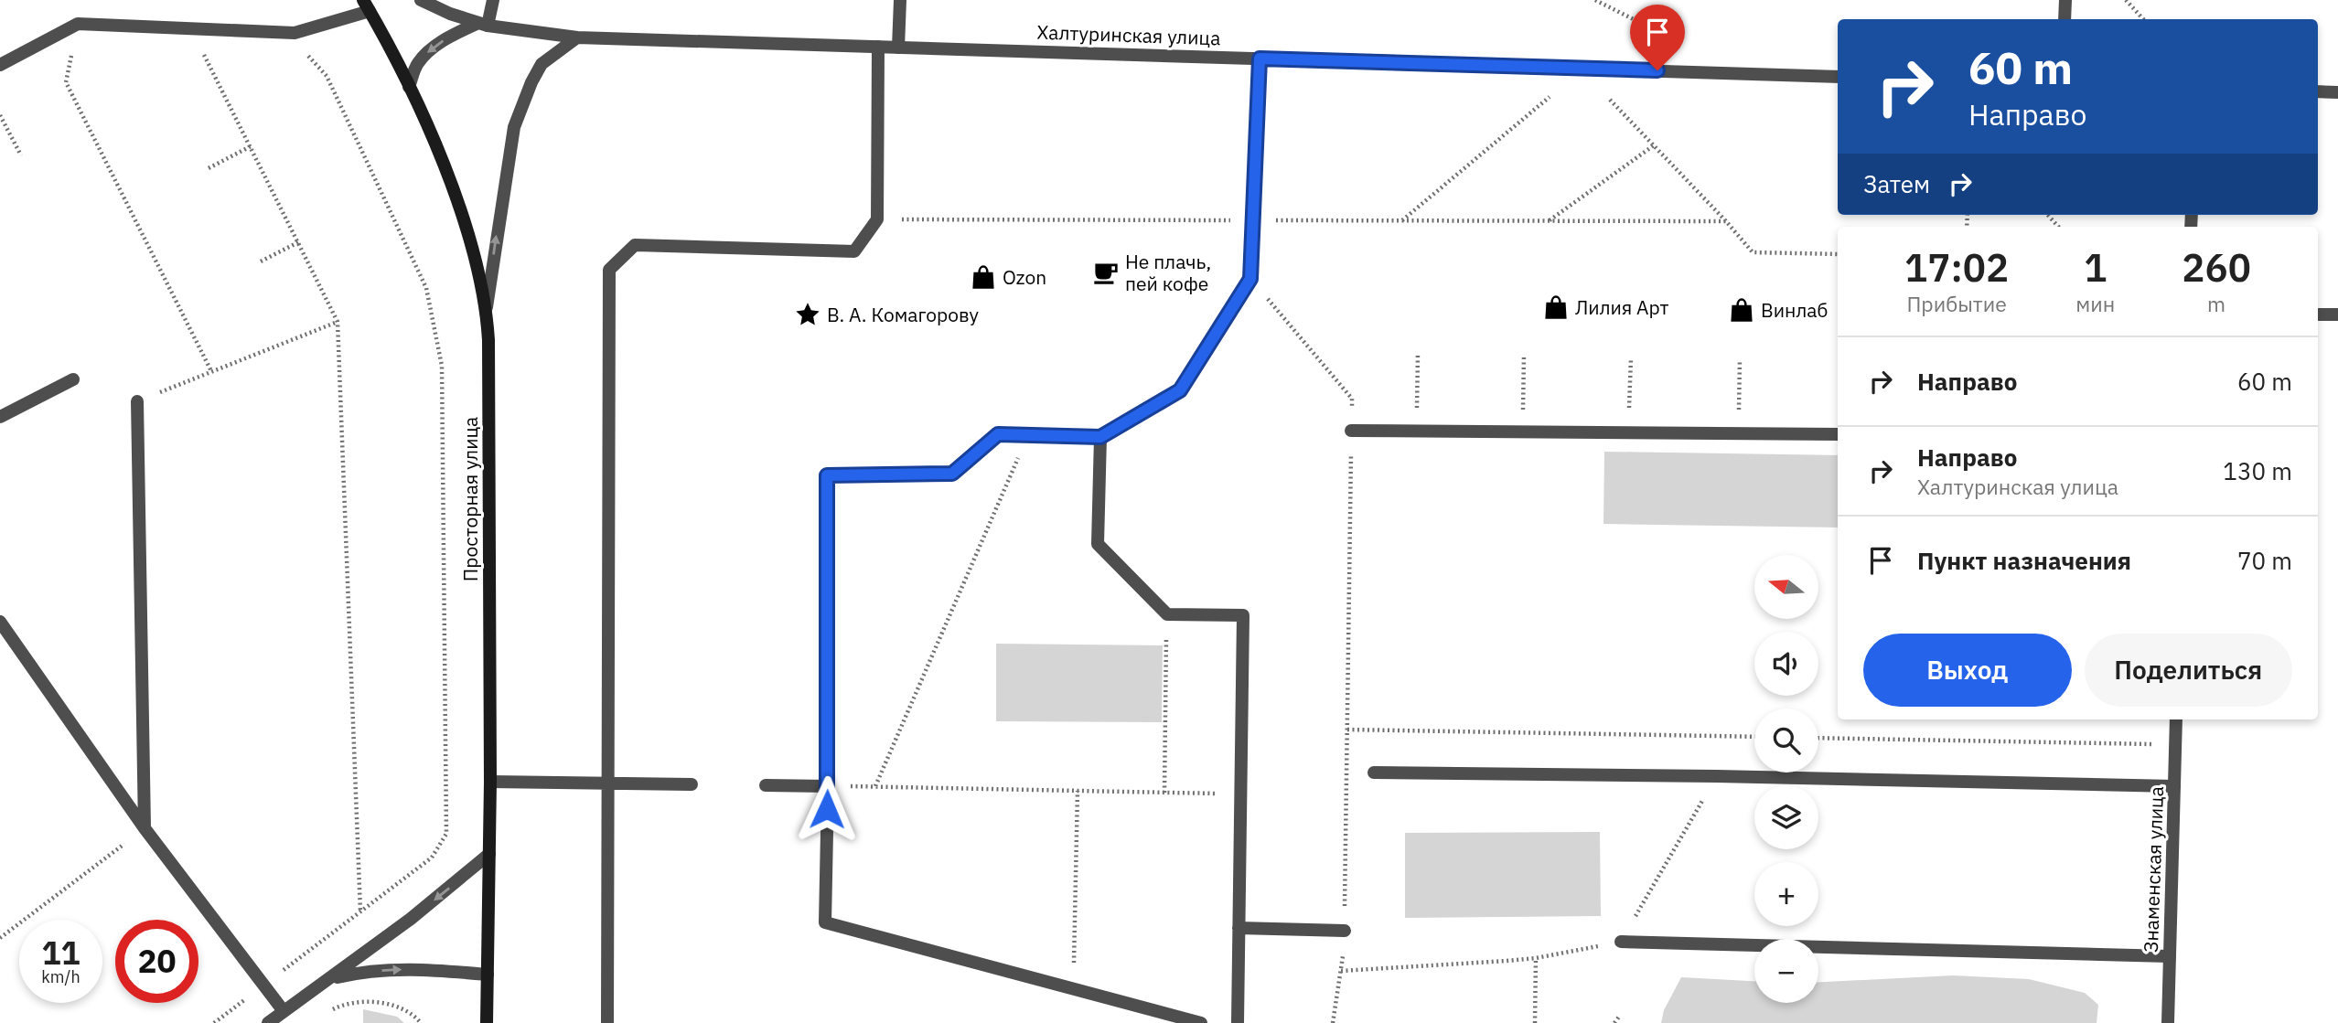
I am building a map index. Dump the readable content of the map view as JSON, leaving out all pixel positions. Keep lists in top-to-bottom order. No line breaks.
{"streets":{"main road":["Просторная улица"],"street":["Халтуринская улица","Знаменская улица"]},"places":{"cafe":["Не плачь, пей кофе"],"shop":["Ozon","Лилия Арт","Винлаб"],"place":["В. А. Комагорову"]},"north":"left","page":{"turn":["60 m","Направо"],"then":"Затем","eta":["17:02","Прибытие","1","мин","260","m"],"list":[{"name":"Направо","value":"60 m"},{"name":"Направо","note":"Халтуринская улица","value":"130 m"},{"name":"Пункт назначения","value":"70 m"}],"map_buttons":["+","−"],"buttons":["Выход","Поделиться"],"speed":"11 km/h","limit":"20"}}
